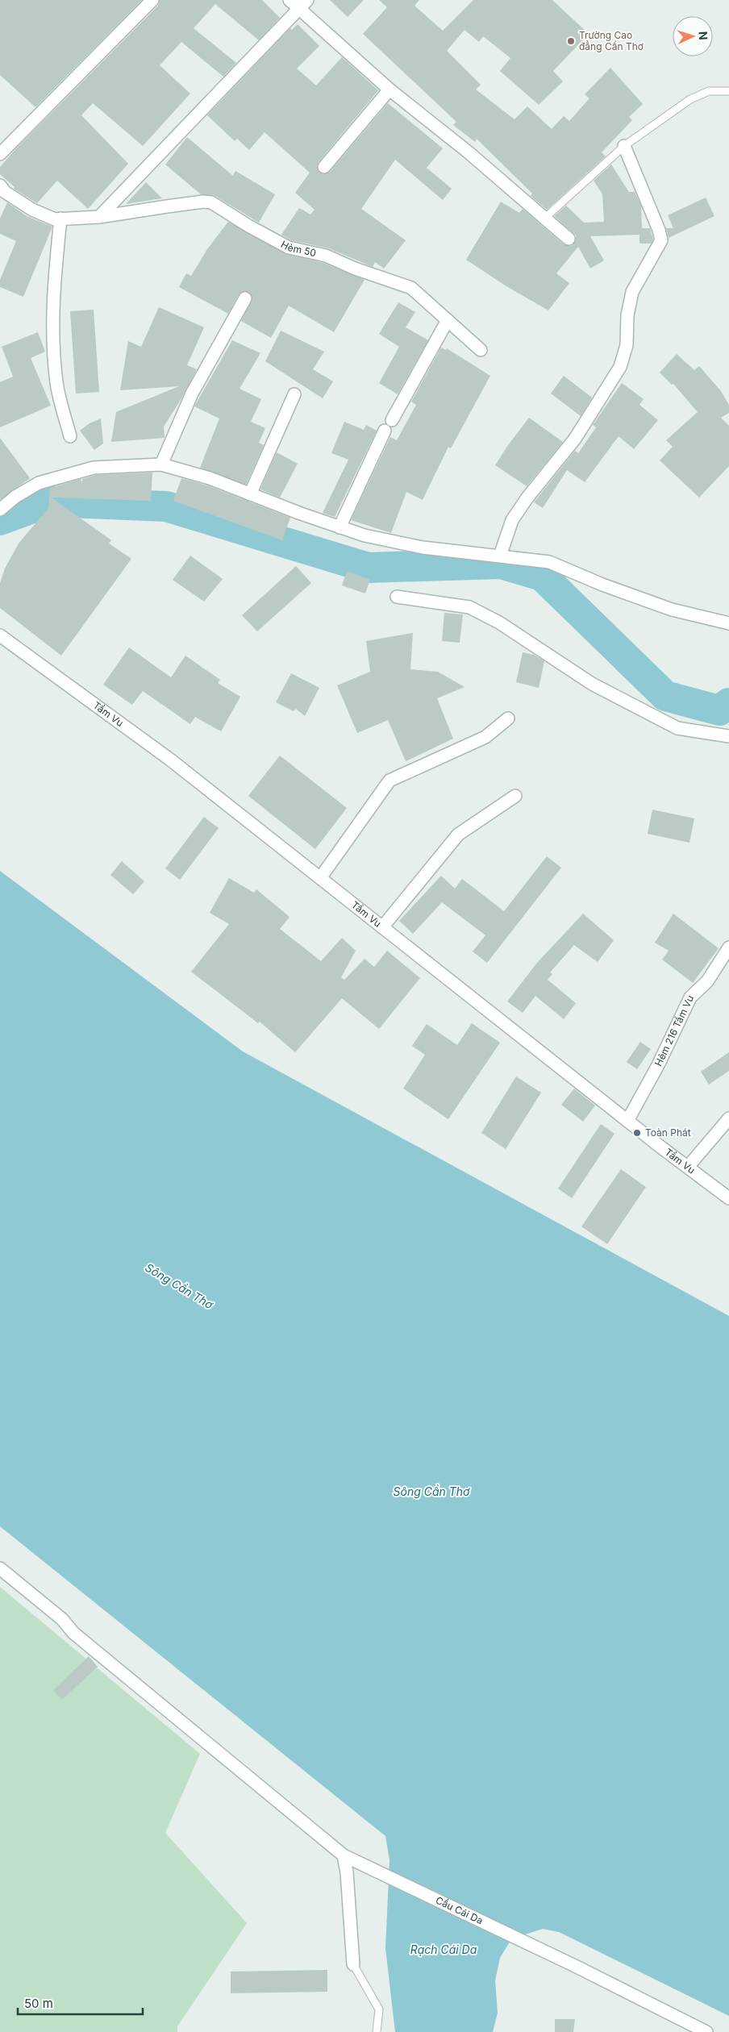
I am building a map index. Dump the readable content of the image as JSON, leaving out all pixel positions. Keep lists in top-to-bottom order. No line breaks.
{"streets":{"street":["Hẻm 50","Tầm Vu","Hẻm 216 Tầm Vu","Cầu Cái Da"]},"crossings":[["Tầm Vu","Hẻm 216 Tầm Vu"]],"water":["Sông Cần Thơ","Rạch Cái Da"],"places":["Trường Cao đẳng Cần Thơ","Toàn Phát"],"scale_bar":"50 m","north":"right"}
